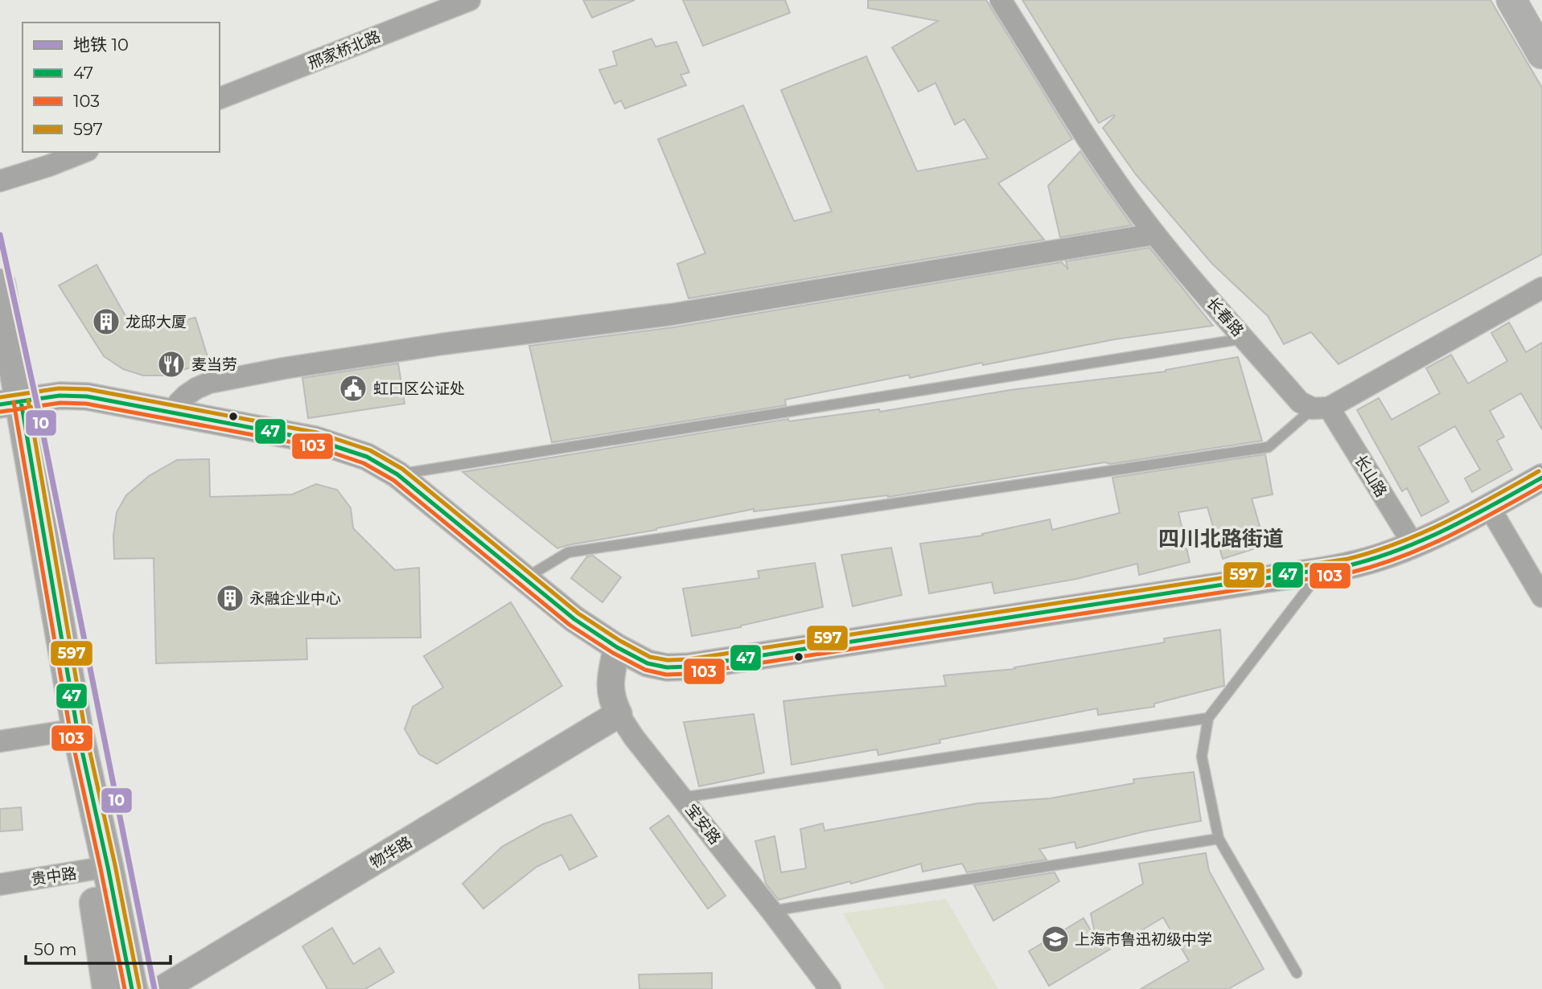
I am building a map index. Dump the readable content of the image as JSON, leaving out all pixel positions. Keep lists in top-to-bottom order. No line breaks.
{"streets":{"street":["邢家桥北路","长春路","长山路","宝安路","物华路","贵中路"]},"crossings":[["长春路","长山路"],["宝安路","物华路"]],"districts":["四川北路街道"],"places":{"building":["龙邸大厦","永融企业中心"],"restaurant":["麦当劳"],"public building":["虹口区公证处"],"school or university":["上海市鲁迅初级中学"]},"lines":["metro line 10","transit line 597","transit line 47","transit line 103"],"legend":["地铁 10","47","103","597"],"scale_bar":"50 m"}
